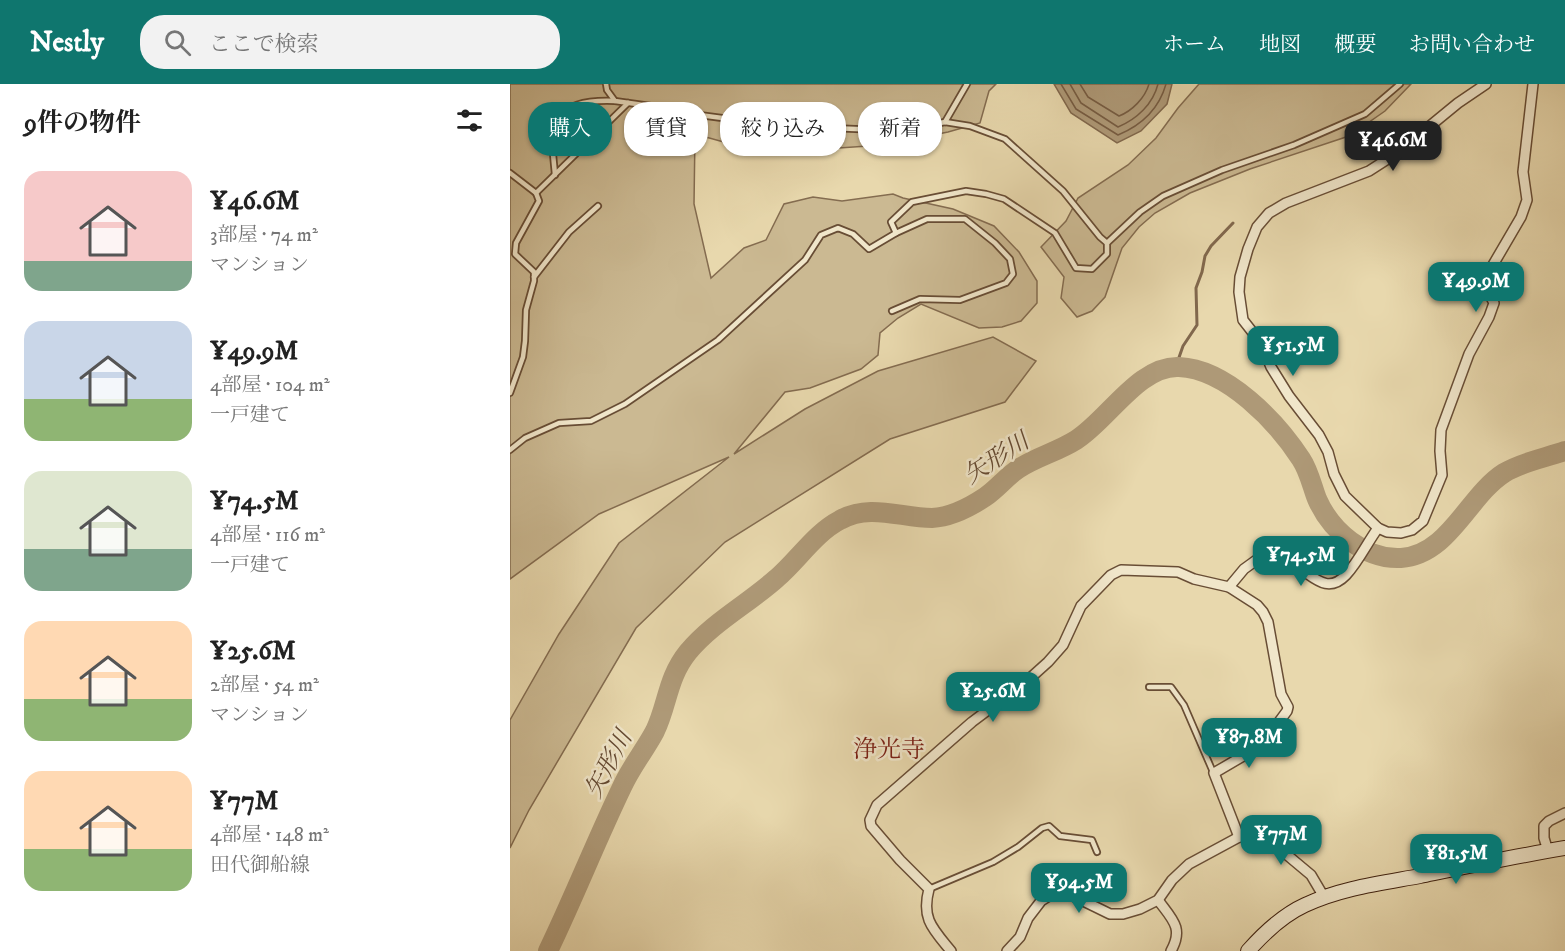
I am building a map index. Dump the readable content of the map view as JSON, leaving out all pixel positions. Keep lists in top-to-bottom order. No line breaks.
{"districts":["浄光寺"],"water":["矢形川"],"page":{"header":"Nestly","search":"ここで検索","nav":["ホーム","地図","概要","お問い合わせ"],"heading":"9件の物件","chip":["購入","賃貸","絞り込み","新着"],"price":["¥46.6M","¥49.9M","¥51.5M","¥74.5M","¥25.6M","¥87.8M","¥77M","¥81.5M","¥94.5M"],"list":[{"name":"¥46.6M","note":"3部屋 · 74 m² · マンション"},{"name":"¥49.9M","note":"4部屋 · 104 m² · 一戸建て"},{"name":"¥74.5M","note":"4部屋 · 116 m² · 一戸建て"},{"name":"¥25.6M","note":"2部屋 · 54 m² · マンション"},{"name":"¥77M","note":"4部屋 · 148 m² · 田代御船線"}]}}
